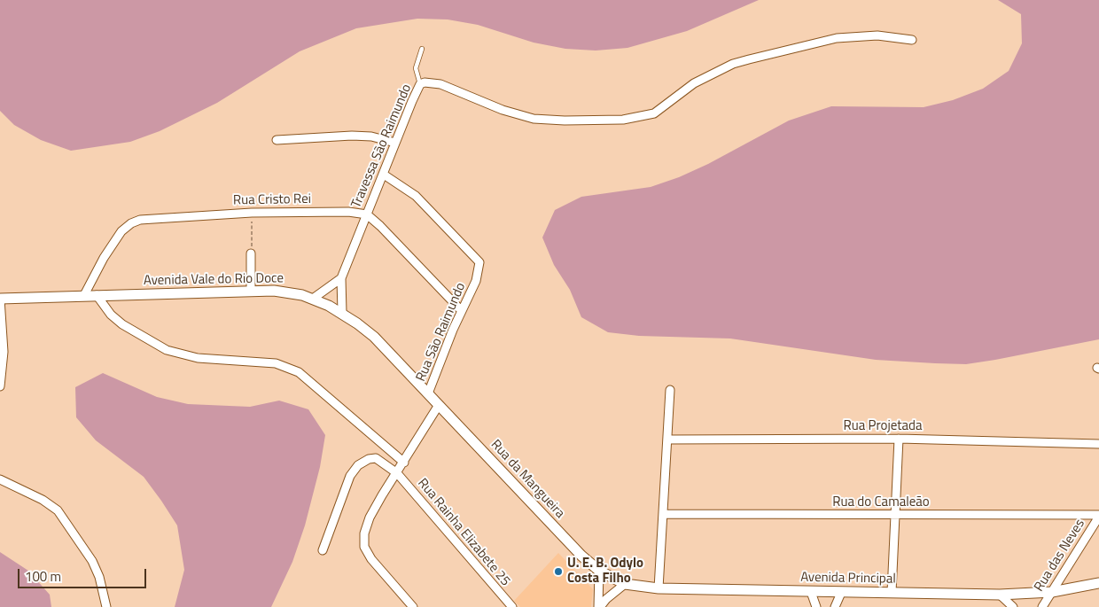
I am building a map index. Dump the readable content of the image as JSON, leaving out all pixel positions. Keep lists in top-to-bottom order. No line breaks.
{"streets":{"street":["Travessa São Raimundo","Rua Cristo Rei","Avenida Vale do Rio Doce","Rua São Raimundo","Rua Projetada","Rua da Mangueira","Rua do Camaleão","Rua Rainha Elizabete 25","Rua das Neves","Avenida Principal"]},"crossings":[["Travessa São Raimundo","Rua Cristo Rei"],["Travessa São Raimundo","Avenida Vale do Rio Doce"],["Travessa São Raimundo","Rua São Raimundo"],["Rua Cristo Rei","Avenida Vale do Rio Doce"],["Avenida Vale do Rio Doce","Rua São Raimundo"],["Avenida Vale do Rio Doce","Rua da Mangueira"],["Rua da Mangueira","Avenida Principal"],["Rua do Camaleão","Rua das Neves"],["Rua das Neves","Avenida Principal"]],"places":["U. E. B. Odylo Costa Filho"],"scale_bar":"100 m"}
